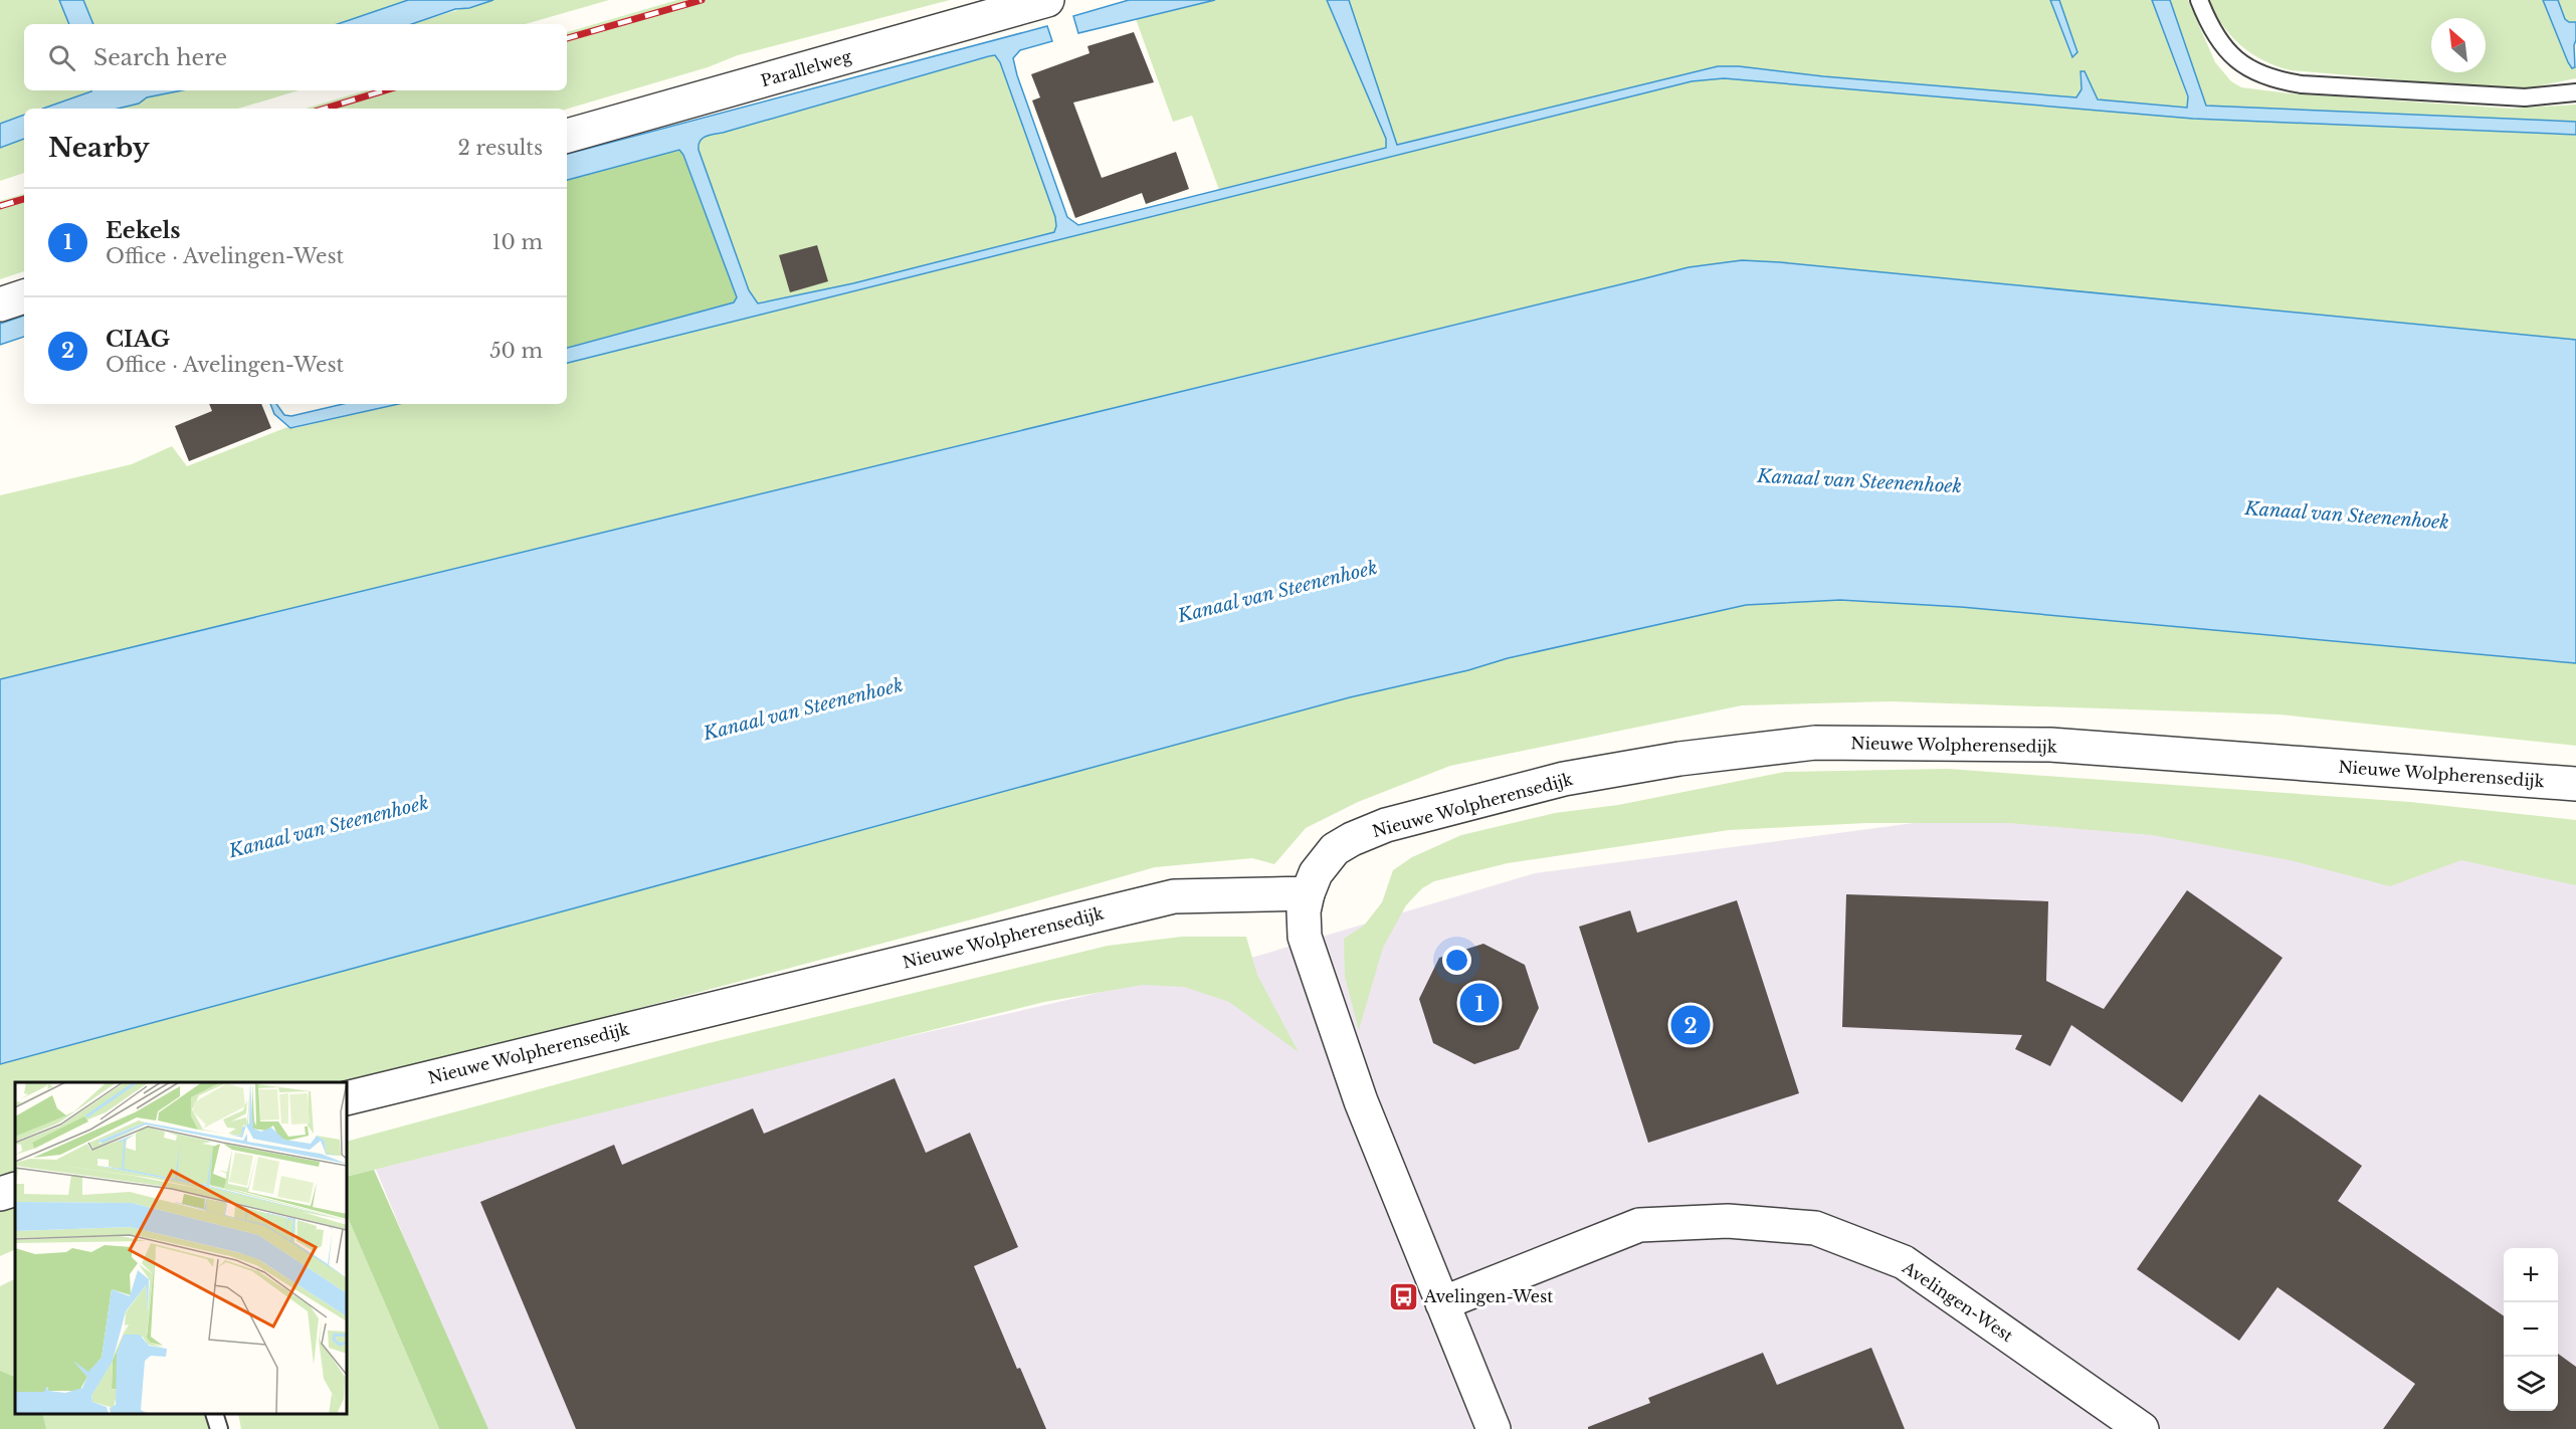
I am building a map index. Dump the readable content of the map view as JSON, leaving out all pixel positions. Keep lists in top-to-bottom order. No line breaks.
{"streets":{"street":["Parallelweg","Nieuwe Wolpherensedijk","Avelingen-West"]},"water":["Kanaal van Steenenhoek"],"places":{"bus stop":["Avelingen-West"]},"north":"top left","page":{"search":"Search here","heading":["Nearby","2 results"],"list":[{"mark":"1","name":"Eekels","note":"Office · Avelingen-West","value":"10 m"},{"mark":"2","name":"CIAG","note":"Office · Avelingen-West","value":"50 m"}],"pins":["1","2"],"map_buttons":["+","−"]}}
